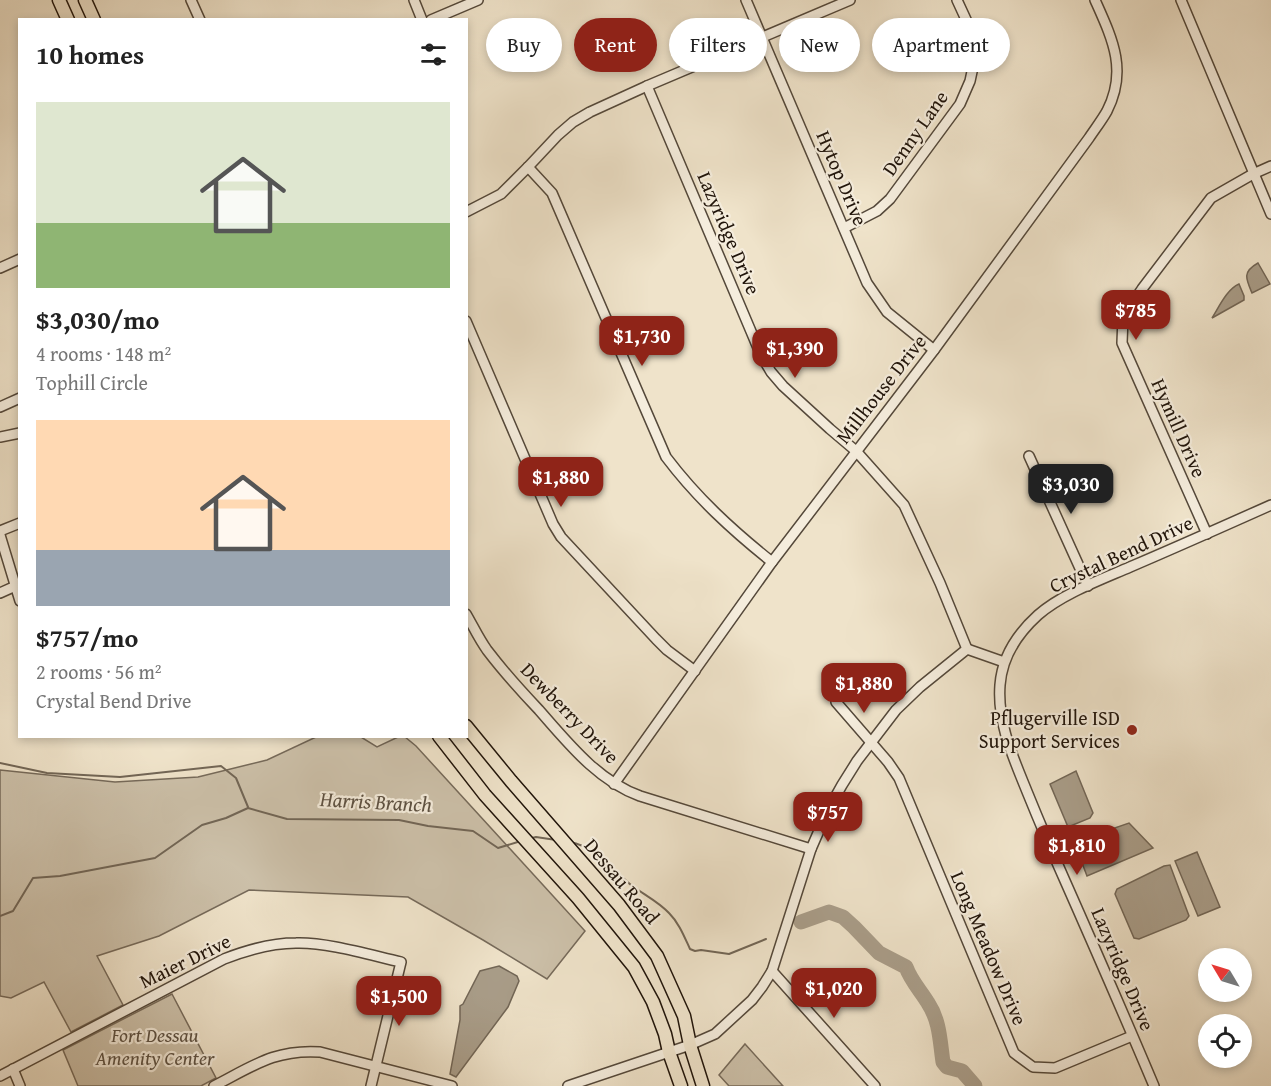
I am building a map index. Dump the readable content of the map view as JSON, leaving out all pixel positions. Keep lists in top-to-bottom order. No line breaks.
{"streets":{"main road":["Dessau Road"],"street":["Denny Lane","Hytop Drive","Lazyridge Drive","Millhouse Drive","Hymill Drive","Crystal Bend Drive","Dewberry Drive","Long Meadow Drive","Maier Drive"]},"crossings":[["Denny Lane","Hytop Drive"],["Hytop Drive","Millhouse Drive"],["Lazyridge Drive","Millhouse Drive"],["Lazyridge Drive","Crystal Bend Drive"],["Lazyridge Drive","Long Meadow Drive"],["Millhouse Drive","Dewberry Drive"],["Hymill Drive","Crystal Bend Drive"]],"water":["Harris Branch"],"parks":["Fort Dessau Amenity Center"],"places":["Pflugerville ISD Support Services"],"north":"top left","page":{"chip":["Buy","Rent","Filters","New","Apartment"],"heading":"10 homes","list":[{"name":"$3,030/mo","note":"4 rooms · 148 m² · Tophill Circle"},{"name":"$757/mo","note":"2 rooms · 56 m² · Crystal Bend Drive"}],"price":["$785","$1,730","$1,390","$1,880","$3,030","$1,880","$757","$1,810","$1,020","$1,500"]}}
